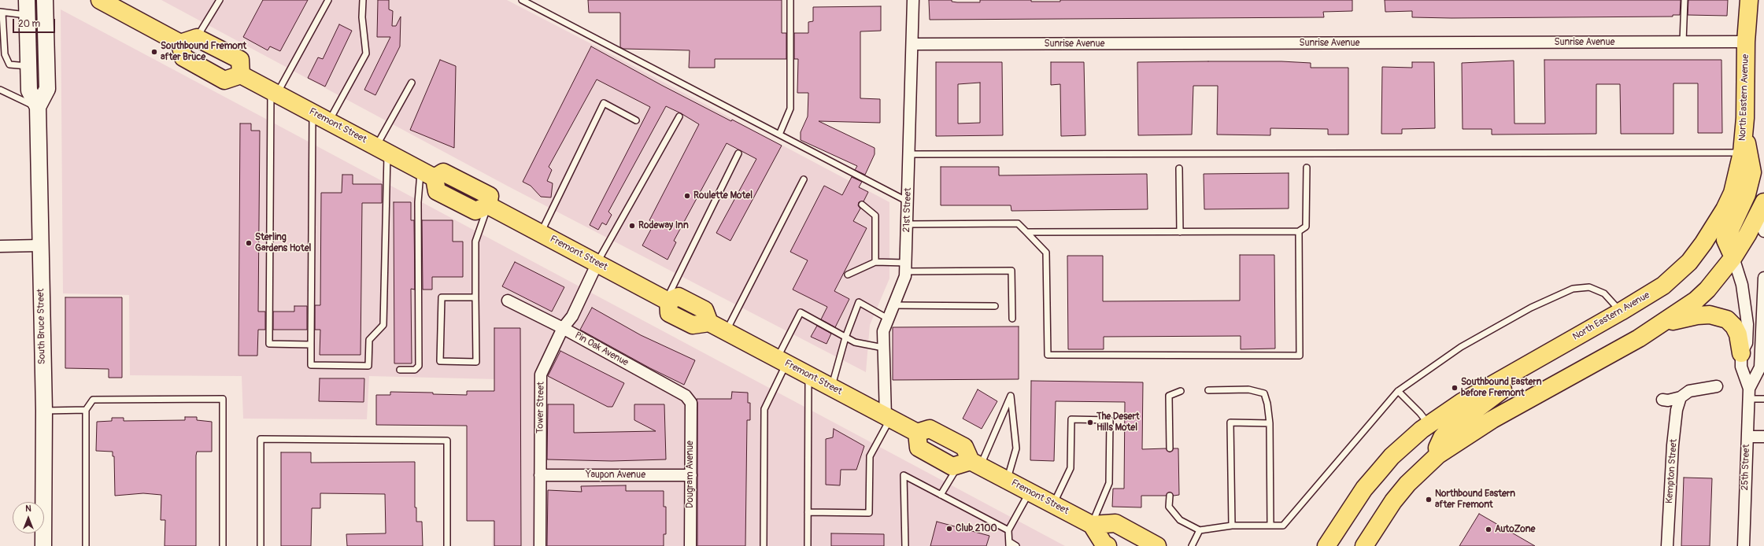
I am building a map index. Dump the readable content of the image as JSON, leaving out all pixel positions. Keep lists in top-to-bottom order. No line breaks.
{"streets":{"main road":["North Eastern Avenue","Fremont Street"],"street":["Sunrise Avenue","21st Street","South Bruce Street","Pin Oak Avenue","Tower Street","25th Street","Kempton Street","Dougram Avenue","Yaupon Avenue"]},"crossings":[["Sunrise Avenue","North Eastern Avenue"],["Sunrise Avenue","21st Street"],["Fremont Street","21st Street"],["Fremont Street","Tower Street"],["Pin Oak Avenue","Tower Street"],["Pin Oak Avenue","Dougram Avenue"],["Tower Street","Yaupon Avenue"],["Dougram Avenue","Yaupon Avenue"]],"places":["Southbound Fremont after Bruce","Roulette Motel","Rodeway Inn","Sterling Gardens Hotel","Southbound Eastern before Fremont","The Desert Hills Motel","Northbound Eastern after Fremont","Club 2100","AutoZone"],"scale_bar":"20 m","north":"top"}
